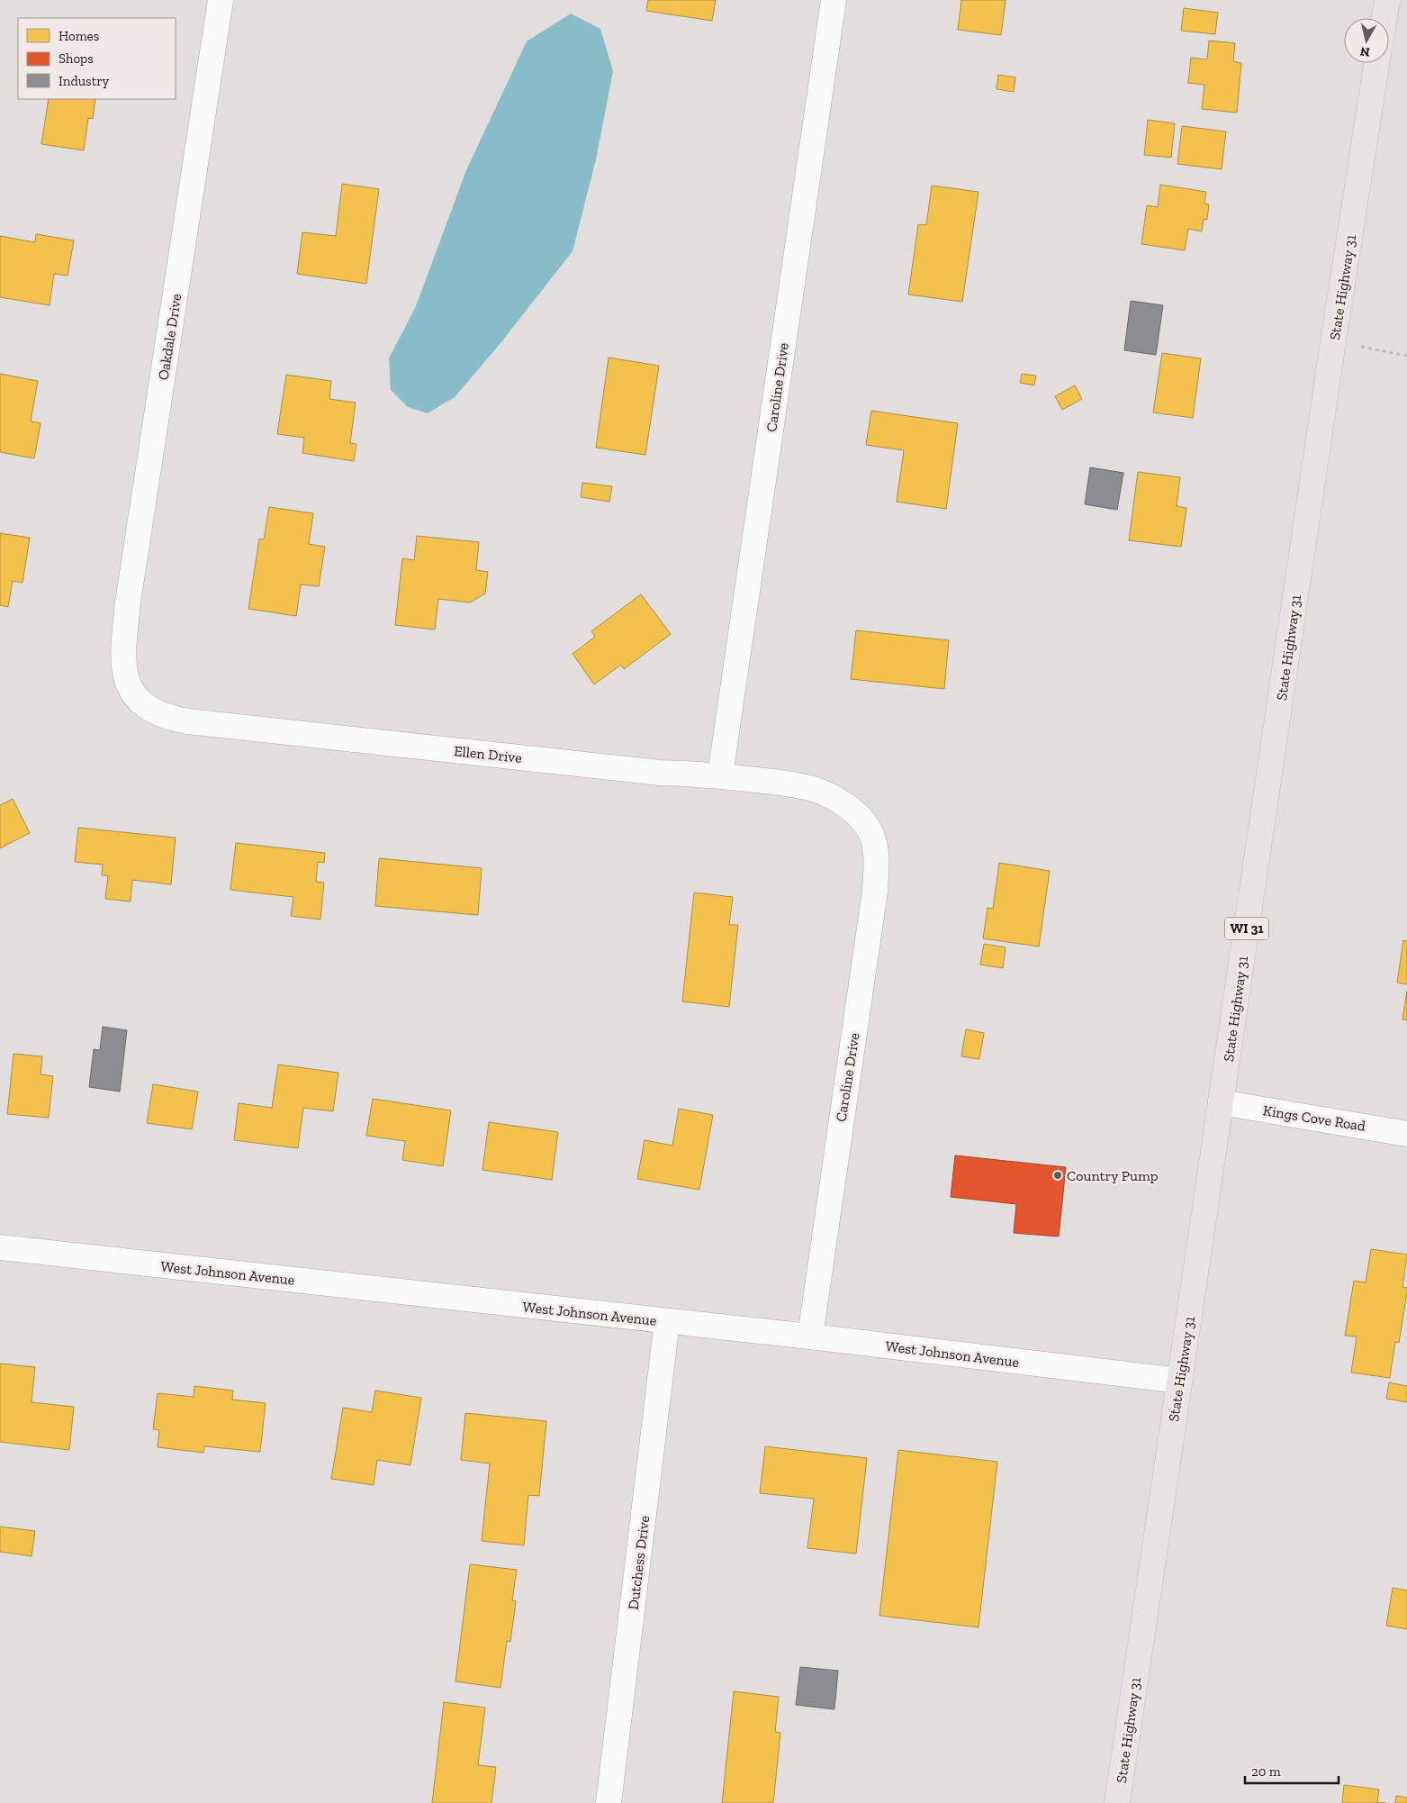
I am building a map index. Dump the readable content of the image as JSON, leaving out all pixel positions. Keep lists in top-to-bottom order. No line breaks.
{"streets":{"main road":["State Highway 31","WI 31"],"street":["Oakdale Drive","Caroline Drive","Ellen Drive","Kings Cove Road","West Johnson Avenue","Dutchess Drive"]},"crossings":[["State Highway 31","Kings Cove Road"],["State Highway 31","West Johnson Avenue"],["Oakdale Drive","Ellen Drive"],["Caroline Drive","Ellen Drive"],["Caroline Drive","West Johnson Avenue"],["West Johnson Avenue","Dutchess Drive"]],"places":["Country Pump"],"legend":["Homes","Shops","Industry"],"scale_bar":"20 m","north":"bottom"}
